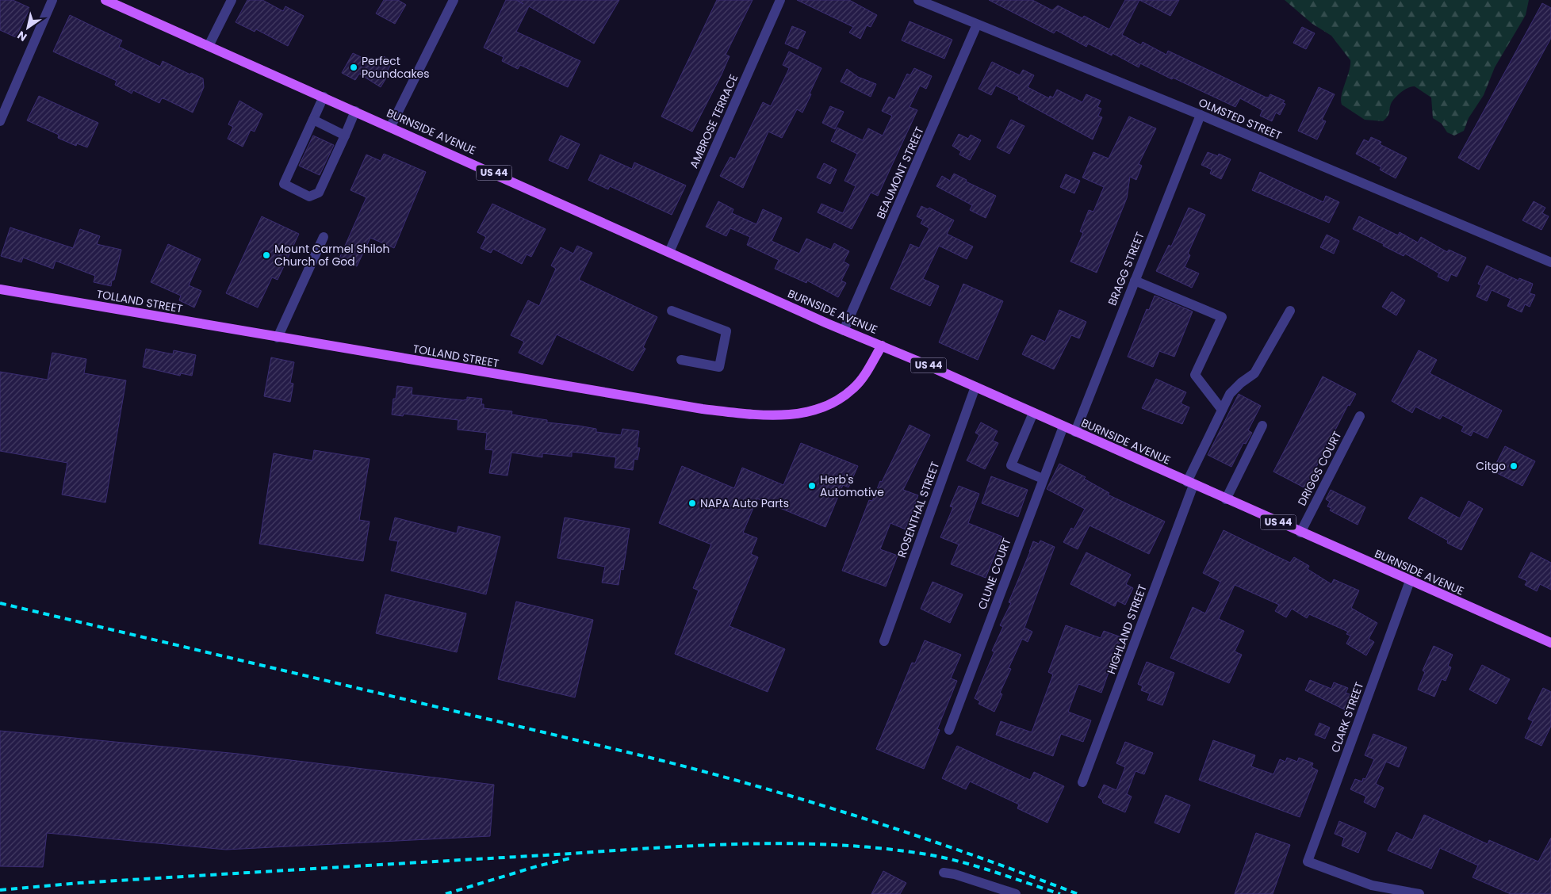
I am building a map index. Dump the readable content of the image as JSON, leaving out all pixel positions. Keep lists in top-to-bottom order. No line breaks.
{"streets":{"main road":["BURNSIDE AVENUE","US 44","TOLLAND STREET"],"street":["OLMSTED STREET","AMBROSE TERRACE","BEAUMONT STREET","BRAGG STREET","DRIGGS COURT","ROSENTHAL STREET","CLUNE COURT","HIGHLAND STREET","CLARK STREET"]},"crossings":[["OLMSTED STREET","BEAUMONT STREET"],["OLMSTED STREET","BRAGG STREET"],["AMBROSE TERRACE","BURNSIDE AVENUE"],["BURNSIDE AVENUE","BEAUMONT STREET"],["BURNSIDE AVENUE","BRAGG STREET"],["BURNSIDE AVENUE","TOLLAND STREET"],["BURNSIDE AVENUE","DRIGGS COURT"],["BURNSIDE AVENUE","ROSENTHAL STREET"],["BURNSIDE AVENUE","CLUNE COURT"],["BURNSIDE AVENUE","HIGHLAND STREET"],["BURNSIDE AVENUE","CLARK STREET"]],"places":["Perfect Poundcakes","Mount Carmel Shiloh Church of God","Citgo","Herb's Automotive","NAPA Auto Parts"],"north":"bottom left"}
